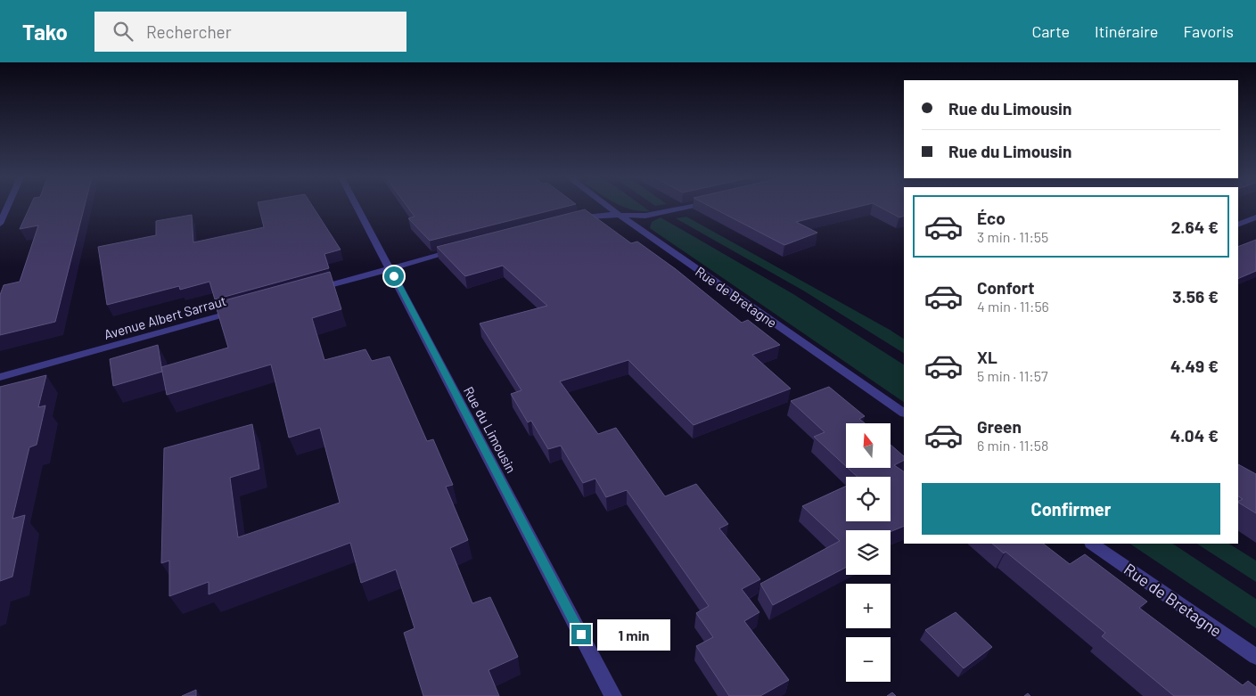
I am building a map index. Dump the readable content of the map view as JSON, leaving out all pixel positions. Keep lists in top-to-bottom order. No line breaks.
{"streets":{"street":["Rue de Bretagne","Avenue Albert Sarraut","Rue du Limousin"]},"north":"top","page":{"header":"Tako","search":"Rechercher","nav":["Carte","Itinéraire","Favoris"],"banner":["Rue du Limousin","Rue du Limousin"],"list":[{"name":"Éco","note":"3 min · 11:55","value":"2.64 €"},{"name":"Confort","note":"4 min · 11:56","value":"3.56 €"},{"name":"XL","note":"5 min · 11:57","value":"4.49 €"},{"name":"Green","note":"6 min · 11:58","value":"4.04 €"}],"map_buttons":["+","−"],"buttons":"Confirmer","bubble":"1 min"}}
